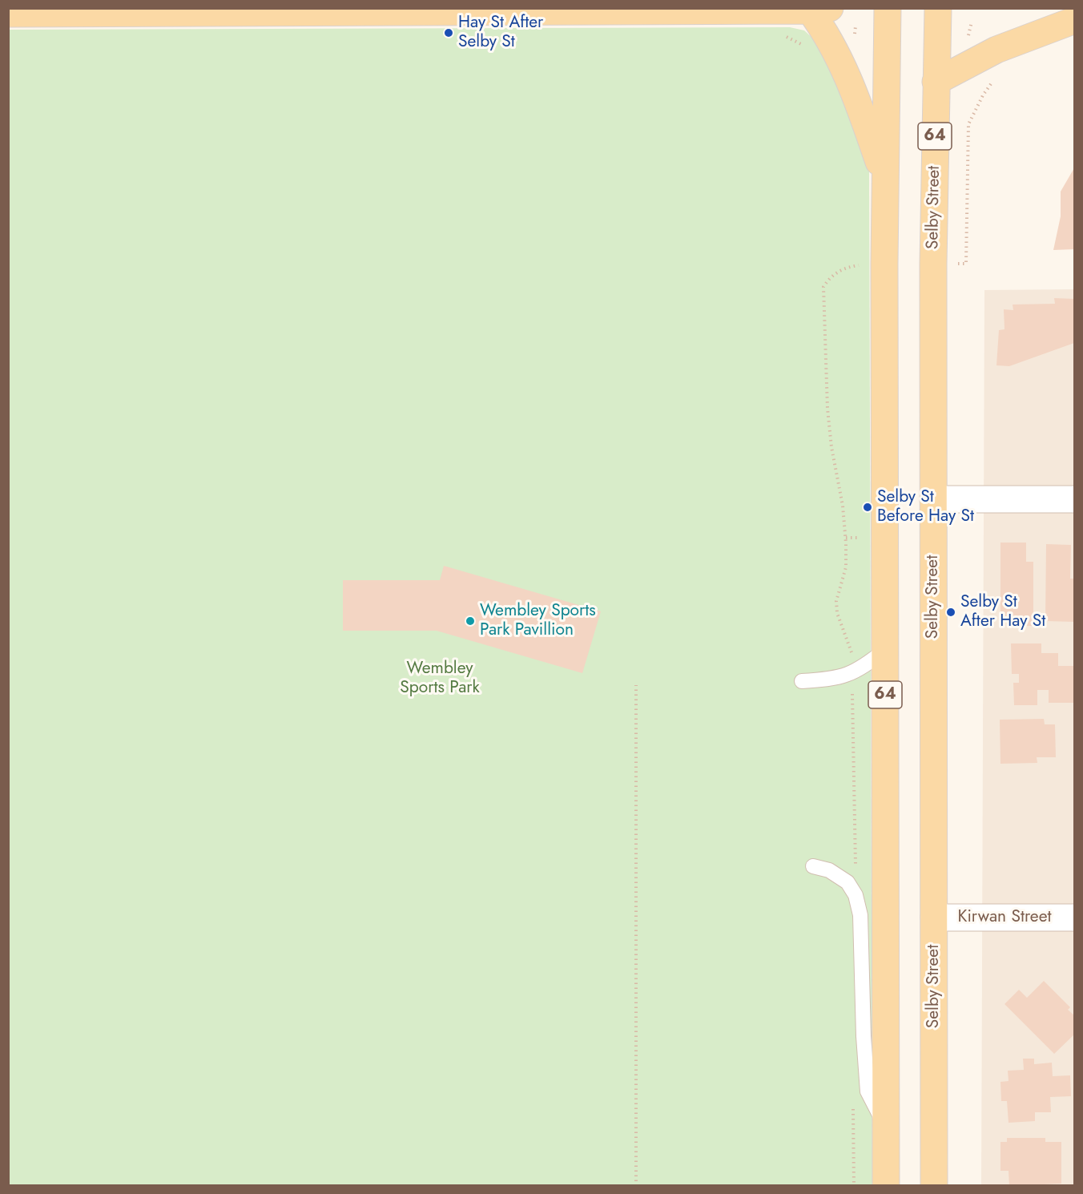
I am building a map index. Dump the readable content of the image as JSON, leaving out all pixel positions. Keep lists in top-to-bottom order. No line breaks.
{"streets":{"main road":["64","Selby Street"],"street":["Kirwan Street"]},"crossings":[["Selby Street","Kirwan Street"]],"parks":["Wembley Sports Park"],"places":["Hay St After Selby St","Selby St Before Hay St","Selby St After Hay St","Wembley Sports Park Pavillion"]}
